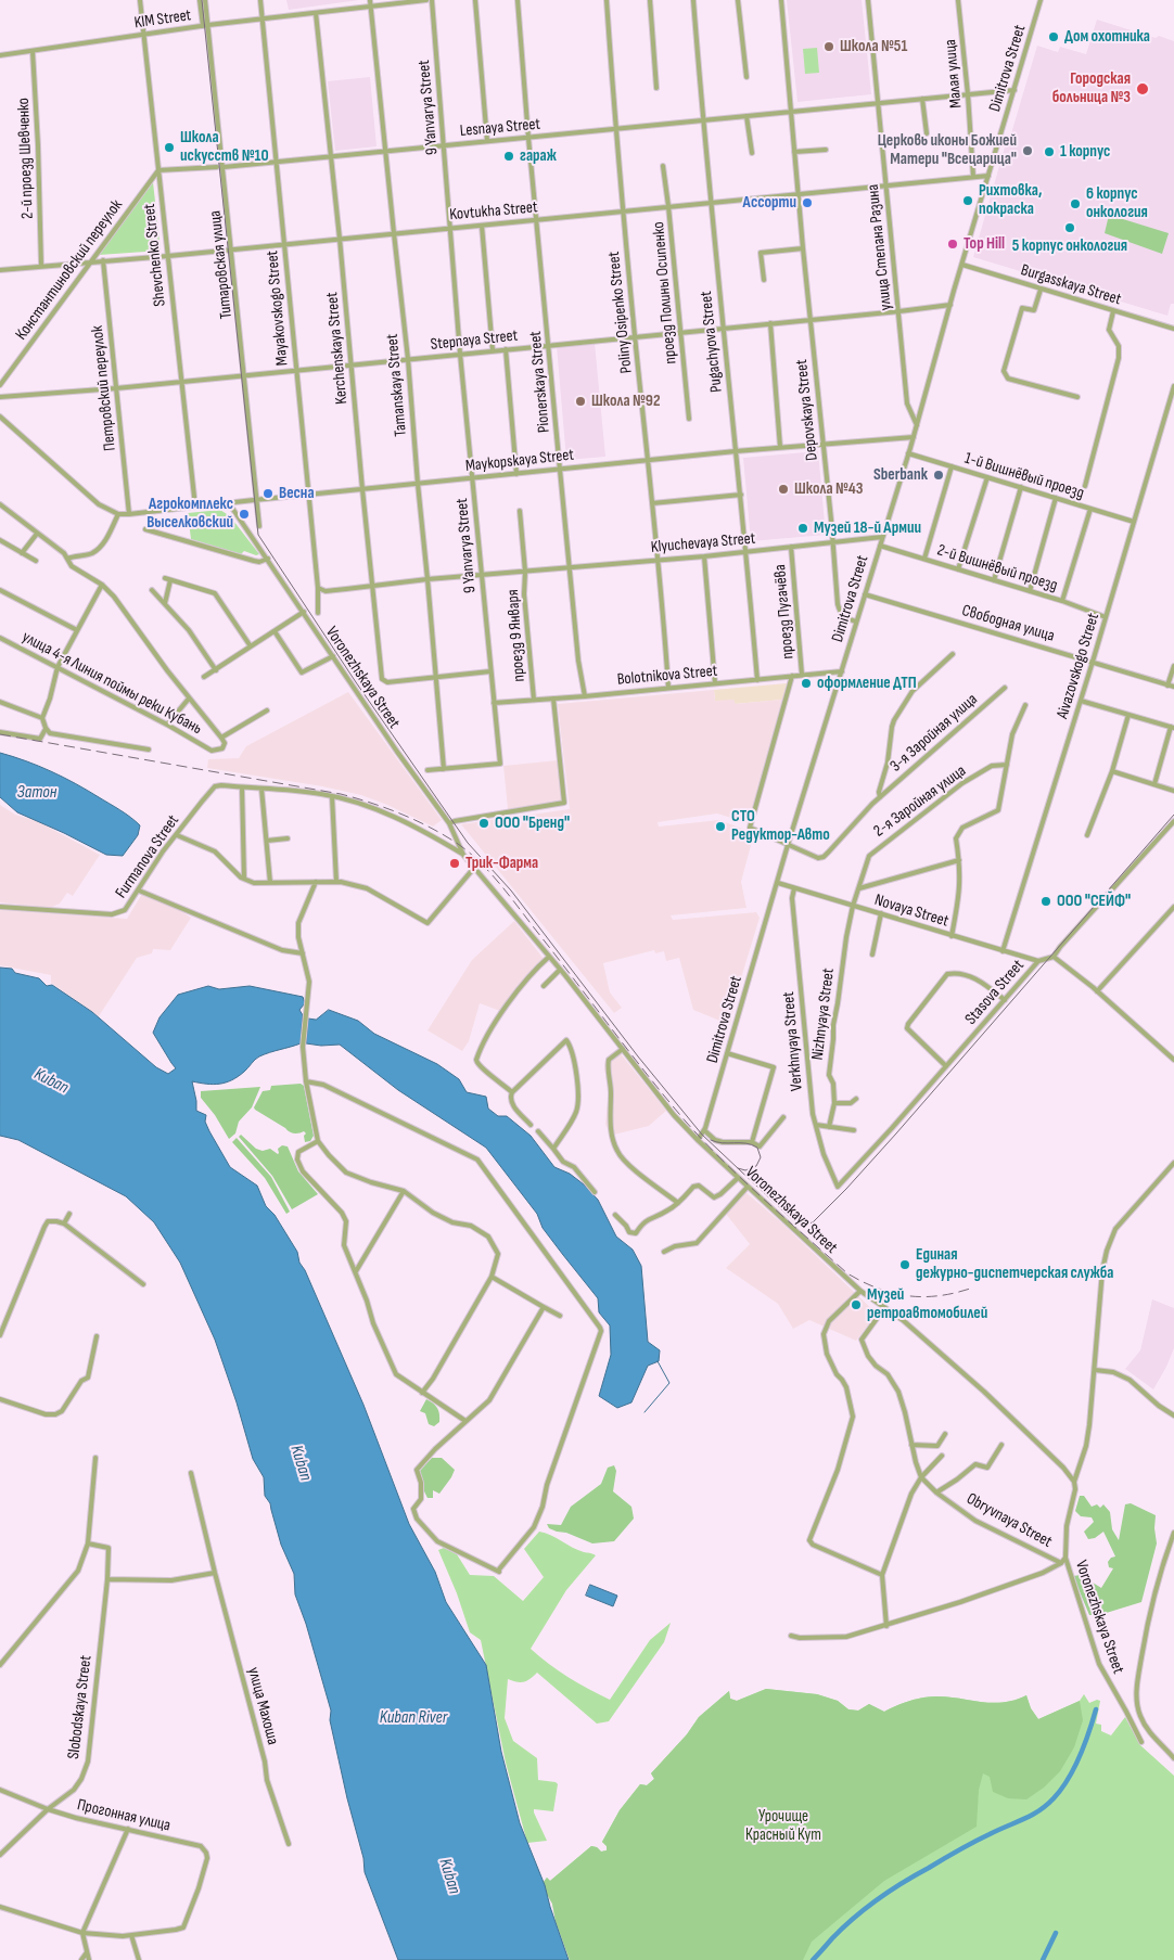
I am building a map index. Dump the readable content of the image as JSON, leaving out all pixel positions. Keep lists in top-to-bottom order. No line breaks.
{"streets":{"street":["KIM Street","Dimitrova Street","Малая улица","9 Yanvarya Street","Lesnaya Street","2-й проезд Шевченко","Kovtukha Street","улица Степана Разина","Shevchenko Street","Титаровская улица","Константиновский переулок","Burgasskaya Street","проезд Полины Осипенко","Mayakovskogo Street","Poliny Osipenko Street","Stepnaya Street","Pugachyova Street","Kerchenskaya Street","Pionerskaya Street","Tamanskaya Street","Петровский переулок","Depovskaya Street","Maykopskaya Street","1-й Вишнёвый проезд","Klyuchevaya Street","2-й Вишнёвый проезд","проезд Пугачёва","Свободная улица","проезд 9 Января","Aivazovskogo Street","Bolotnikova Street","Voronezhskaya Street","улица 4-я Линия поймы реки Кубань","3-я Заройная улица","2-я Заройная улица","Furmanova Street","Novaya Street","Stasova Street","Nizhnyaya Street","Verkhnyaya Street","Obryvnaya Street","улица Махоша","Slobodskaya Street","Прогонная улица"]},"crossings":[["KIM Street","2-й проезд Шевченко"],["KIM Street","Shevchenko Street"],["KIM Street","Титаровская улица"],["KIM Street","Mayakovskogo Street"],["KIM Street","Kerchenskaya Street"],["KIM Street","Tamanskaya Street"],["Dimitrova Street","Lesnaya Street"],["Dimitrova Street","Kovtukha Street"],["Dimitrova Street","улица Степана Разина"],["Dimitrova Street","Burgasskaya Street"],["Dimitrova Street","Stepnaya Street"],["Dimitrova Street","Depovskaya Street"],["Dimitrova Street","Maykopskaya Street"],["Dimitrova Street","1-й Вишнёвый проезд"],["Dimitrova Street","Klyuchevaya Street"],["Dimitrova Street","2-й Вишнёвый проезд"],["Dimitrova Street","Свободная улица"],["Dimitrova Street","Bolotnikova Street"],["Dimitrova Street","Voronezhskaya Street"],["Dimitrova Street","3-я Заройная улица"],["Dimitrova Street","Novaya Street"],["Малая улица","Lesnaya Street"],["Малая улица","Kovtukha Street"],["9 Yanvarya Street","Lesnaya Street"],["9 Yanvarya Street","Kovtukha Street"],["9 Yanvarya Street","Stepnaya Street"],["9 Yanvarya Street","Tamanskaya Street"],["9 Yanvarya Street","Maykopskaya Street"],["9 Yanvarya Street","Klyuchevaya Street"],["9 Yanvarya Street","Bolotnikova Street"],["Lesnaya Street","улица Степана Разина"],["Lesnaya Street","Титаровская улица"],["Lesnaya Street","Mayakovskogo Street"],["Lesnaya Street","Poliny Osipenko Street"],["Lesnaya Street","Pugachyova Street"],["Lesnaya Street","Kerchenskaya Street"],["Lesnaya Street","Pionerskaya Street"],["Lesnaya Street","Tamanskaya Street"],["Lesnaya Street","Depovskaya Street"],["2-й проезд Шевченко","Kovtukha Street"],["Kovtukha Street","улица Степана Разина"],["Kovtukha Street","Shevchenko Street"],["Kovtukha Street","Титаровская улица"],["Kovtukha Street","Константиновский переулок"],["Kovtukha Street","проезд Полины Осипенко"],["Kovtukha Street","Mayakovskogo Street"],["Kovtukha Street","Poliny Osipenko Street"],["Kovtukha Street","Pugachyova Street"],["Kovtukha Street","Kerchenskaya Street"],["Kovtukha Street","Pionerskaya Street"],["Kovtukha Street","Tamanskaya Street"],["Kovtukha Street","Петровский переулок"],["Kovtukha Street","Depovskaya Street"],["улица Степана Разина","Stepnaya Street"],["Shevchenko Street","Константиновский переулок"],["Shevchenko Street","Stepnaya Street"],["Shevchenko Street","Maykopskaya Street"],["Титаровская улица","Stepnaya Street"],["Титаровская улица","Maykopskaya Street"],["проезд Полины Осипенко","Stepnaya Street"],["Mayakovskogo Street","Stepnaya Street"],["Mayakovskogo Street","Maykopskaya Street"],["Mayakovskogo Street","Klyuchevaya Street"],["Poliny Osipenko Street","Stepnaya Street"],["Poliny Osipenko Street","Maykopskaya Street"],["Poliny Osipenko Street","Klyuchevaya Street"],["Poliny Osipenko Street","Bolotnikova Street"],["Stepnaya Street","Pugachyova Street"],["Stepnaya Street","Kerchenskaya Street"],["Stepnaya Street","Pionerskaya Street"],["Stepnaya Street","Tamanskaya Street"],["Stepnaya Street","Петровский переулок"],["Stepnaya Street","Depovskaya Street"],["Pugachyova Street","Maykopskaya Street"],["Pugachyova Street","Klyuchevaya Street"],["Pugachyova Street","Bolotnikova Street"],["Kerchenskaya Street","Tamanskaya Street"],["Kerchenskaya Street","Maykopskaya Street"],["Kerchenskaya Street","Klyuchevaya Street"],["Pionerskaya Street","Maykopskaya Street"],["Pionerskaya Street","Klyuchevaya Street"],["Pionerskaya Street","Bolotnikova Street"],["Tamanskaya Street","Maykopskaya Street"],["Tamanskaya Street","Klyuchevaya Street"],["Петровский переулок","Maykopskaya Street"],["Depovskaya Street","Maykopskaya Street"],["Depovskaya Street","Klyuchevaya Street"],["Maykopskaya Street","Voronezhskaya Street"],["1-й Вишнёвый проезд","Aivazovskogo Street"],["Klyuchevaya Street","проезд Пугачёва"],["Klyuchevaya Street","проезд 9 Января"],["2-й Вишнёвый проезд","Aivazovskogo Street"],["проезд Пугачёва","Bolotnikova Street"],["Свободная улица","Aivazovskogo Street"],["проезд 9 Января","Bolotnikova Street"],["Aivazovskogo Street","Novaya Street"],["Voronezhskaya Street","Obryvnaya Street"],["2-я Заройная улица","Novaya Street"],["2-я Заройная улица","Nizhnyaya Street"],["Novaya Street","Stasova Street"],["Novaya Street","Nizhnyaya Street"],["Novaya Street","Verkhnyaya Street"],["Stasova Street","Verkhnyaya Street"],["Slobodskaya Street","Прогонная улица"]],"water":["Затон","Kuban","Kuban River"],"parks":["Урочище Красный Кут"],"places":["Дом охотника","Школа №51","Городская больница №3","Школа искусств №10","Церковь иконы Божией Матери \"Всецарица\"","1 корпус","гараж","Рихтовка, покраска","Ассорти","6 корпус онкология","5 корпус онкология","Top Hill","Школа №92","Sberbank","Школа №43","Весна","Агрокомплекс Выселковский","Музей 18-й Армии","оформление ДТП","ООО \"Бренд\"","СТО Редуктор-Авто","Трик-Фарма","ООО \"СЕЙФ\"","Единая дежурно-диспетчерская служба","Музей ретроавтомобилей"]}
